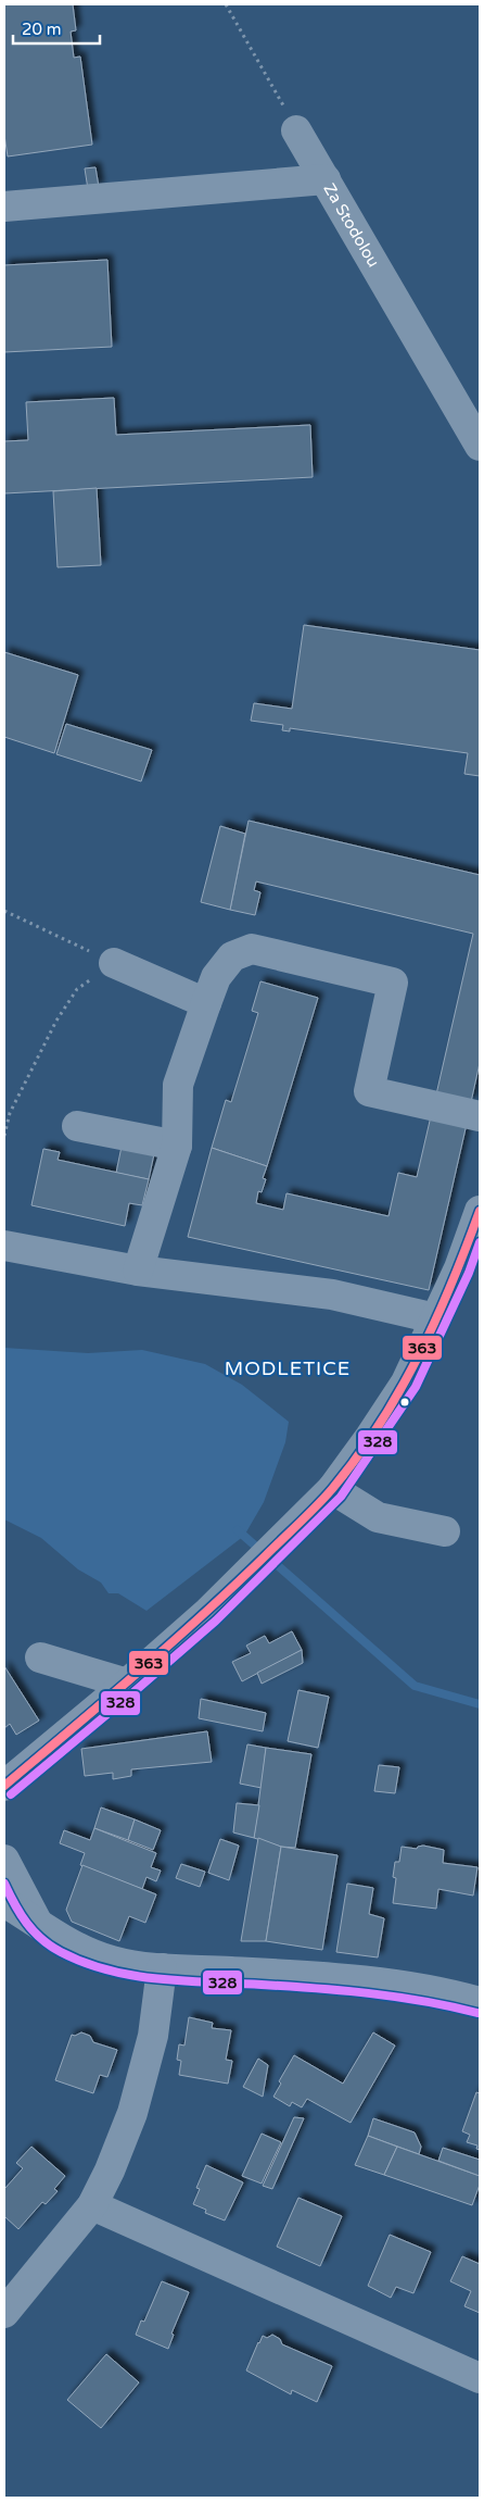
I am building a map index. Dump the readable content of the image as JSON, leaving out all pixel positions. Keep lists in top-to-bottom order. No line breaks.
{"streets":{"street":["Za Stodolou"]},"districts":["MODLETICE"],"lines":["transit line 363","transit line 328"],"scale_bar":"20 m"}
